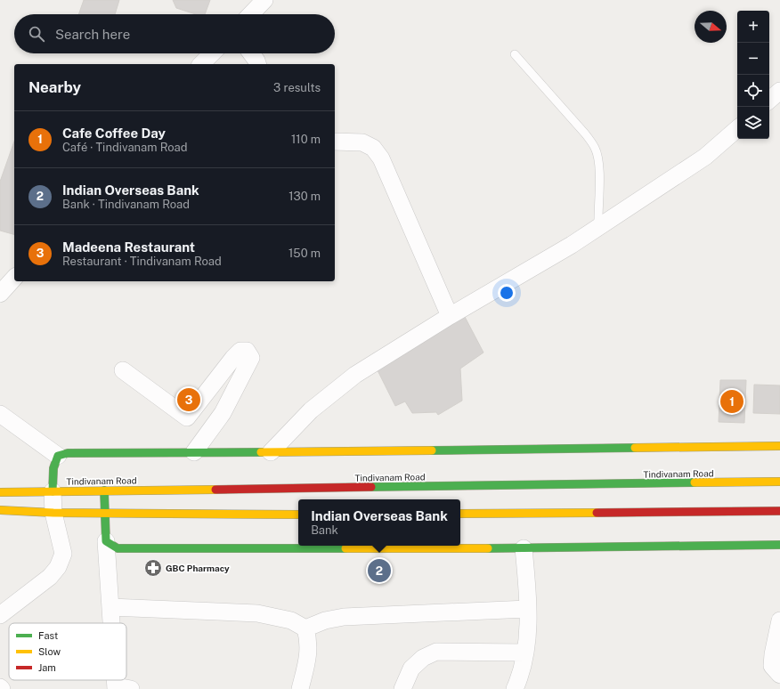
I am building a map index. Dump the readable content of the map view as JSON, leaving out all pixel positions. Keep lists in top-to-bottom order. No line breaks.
{"streets":{"main road":["Tindivanam Road"]},"places":{"pharmacy":["GBC Pharmacy"]},"legend":["Fast","Slow","Jam"],"north":"right","page":{"map_buttons":["+","−"],"search":"Search here","heading":["Nearby","3 results"],"list":[{"mark":"1","name":"Cafe Coffee Day","note":"Café · Tindivanam Road","value":"110 m"},{"mark":"2","name":"Indian Overseas Bank","note":"Bank · Tindivanam Road","value":"130 m"},{"mark":"3","name":"Madeena Restaurant","note":"Restaurant · Tindivanam Road","value":"150 m"}],"pins":["3","1","2"],"popup":["Indian Overseas Bank","Bank"]}}
